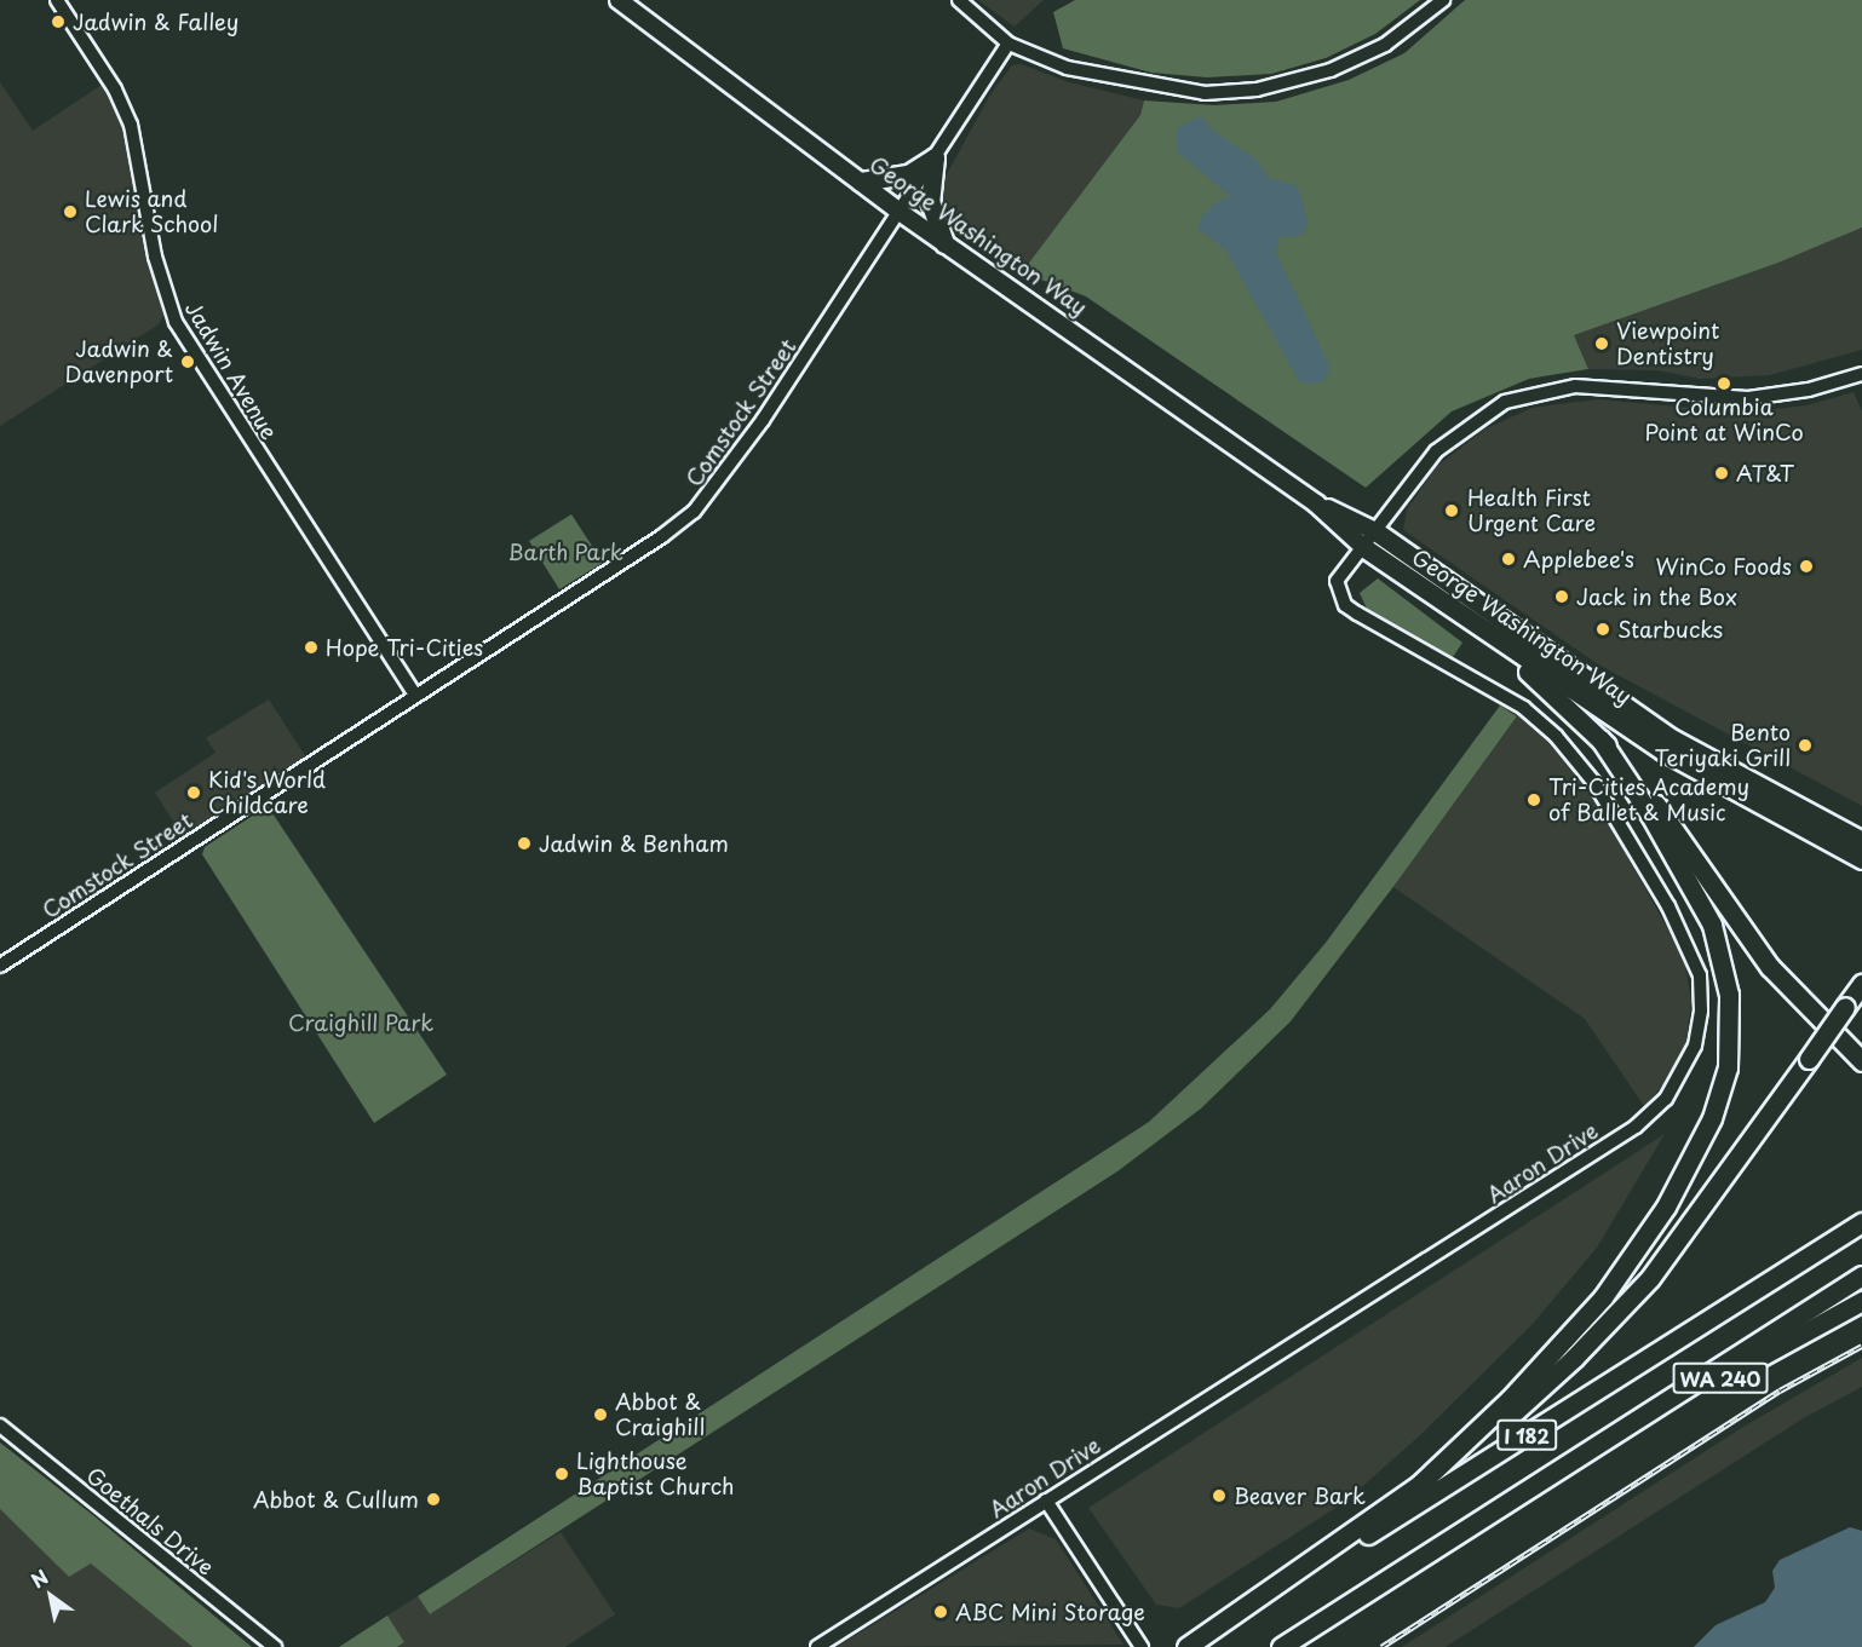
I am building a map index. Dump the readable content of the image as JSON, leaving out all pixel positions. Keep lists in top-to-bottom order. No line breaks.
{"streets":{"highway":["George Washington Way","WA 240","I 182"],"street":["Jadwin Avenue","Comstock Street","Aaron Drive","Goethals Drive"]},"crossings":[["George Washington Way","Comstock Street"],["George Washington Way","Aaron Drive"],["Jadwin Avenue","Comstock Street"],["WA 240","I 182"]],"parks":["Barth Park","Craighill Park"],"places":["Jadwin & Falley","Lewis and Clark School","Viewpoint Dentistry","Jadwin & Davenport","Columbia Point at WinCo","AT&T","Health First Urgent Care","Applebee's","WinCo Foods","Jack in the Box","Starbucks","Hope Tri-Cities","Bento Teriyaki Grill","Kid's World Childcare","Tri-Cities Academy of Ballet & Music","Jadwin & Benham","Abbot & Craighill","Lighthouse Baptist Church","Beaver Bark","Abbot & Cullum","ABC Mini Storage"],"north":"top left"}
